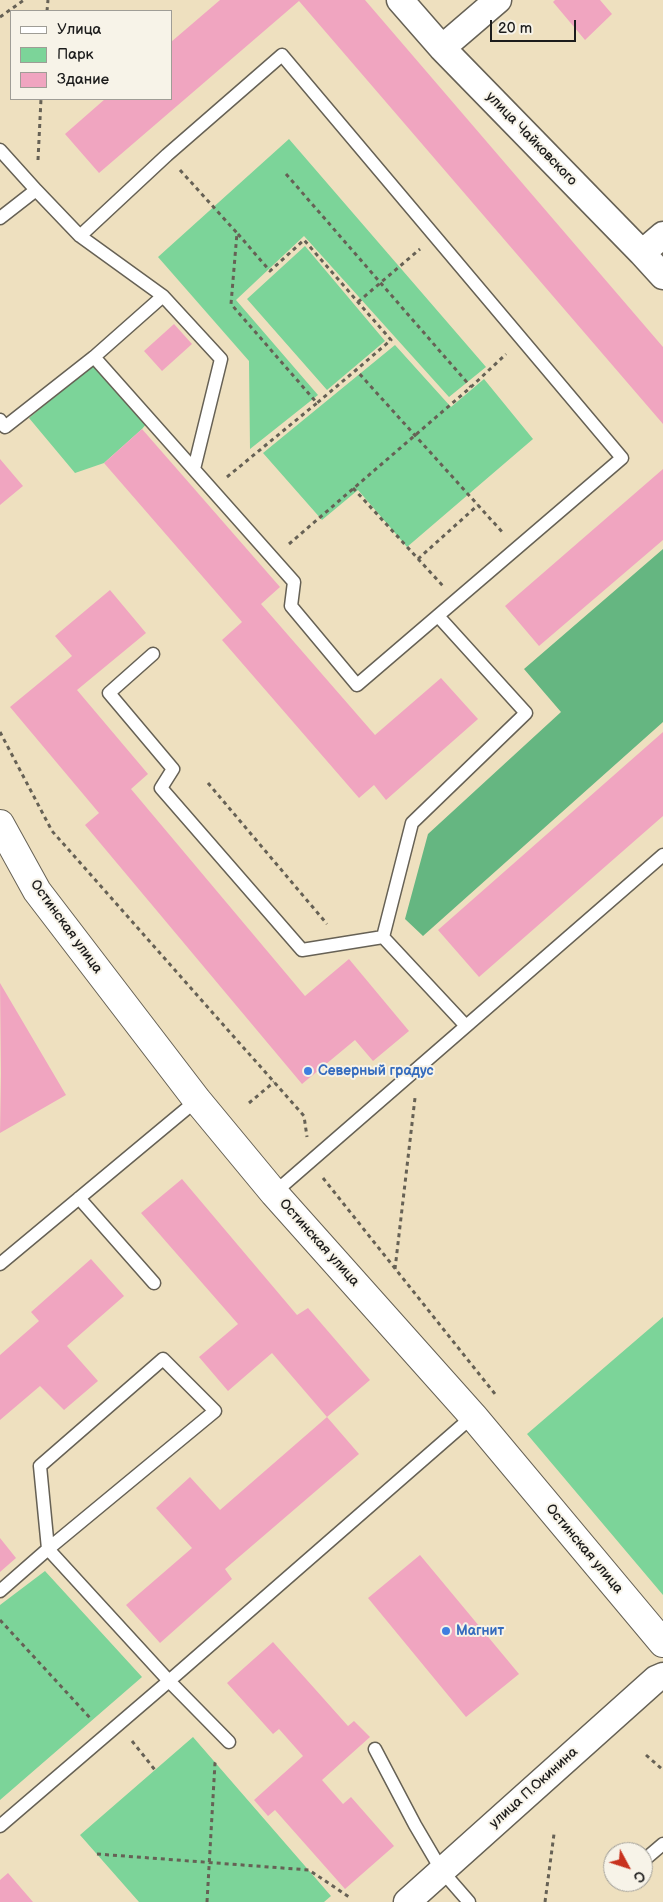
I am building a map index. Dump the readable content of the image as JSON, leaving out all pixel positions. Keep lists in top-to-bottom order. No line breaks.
{"streets":{"street":["улица Чайковского","Остинская улица","улица П.Окинина"]},"places":["Северный градус","Магнит"],"legend":["Улица","Парк","Здание"],"scale_bar":"20 m","north":"bottom right"}
